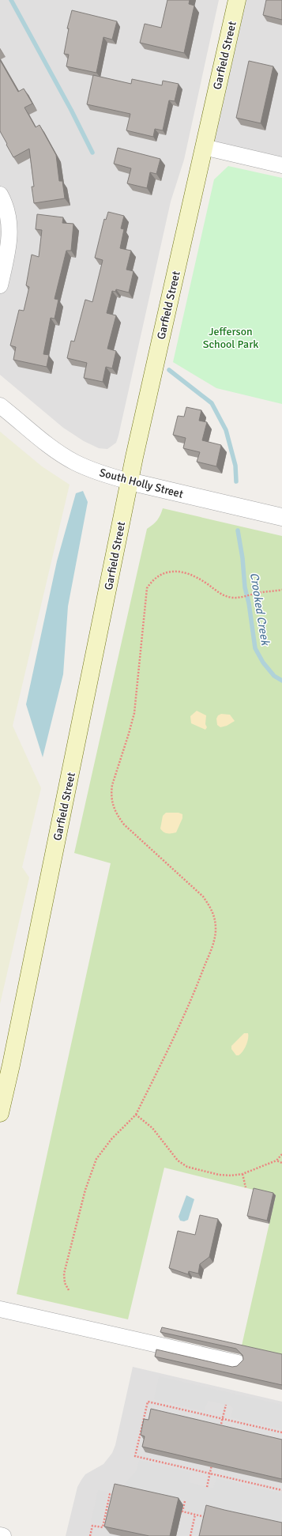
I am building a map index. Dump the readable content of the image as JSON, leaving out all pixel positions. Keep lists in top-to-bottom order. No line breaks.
{"streets":{"main road":["Garfield Street"],"street":["South Holly Street"]},"crossings":[["Garfield Street","South Holly Street"]],"water":["Crooked Creek"],"parks":["Jefferson School Park"]}
